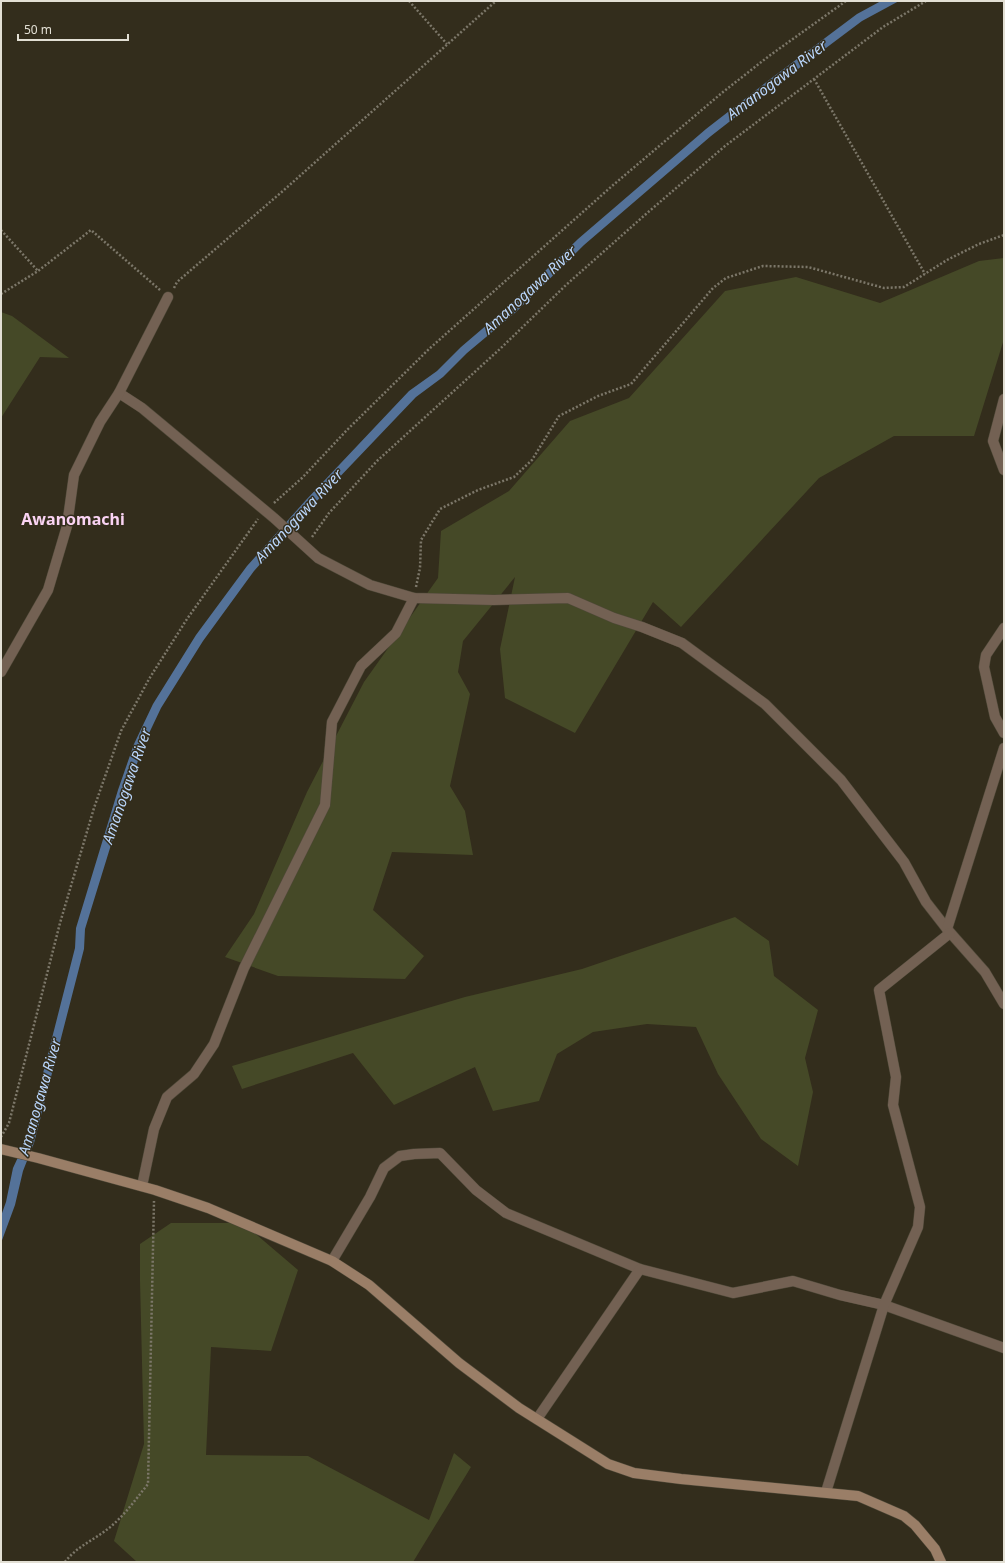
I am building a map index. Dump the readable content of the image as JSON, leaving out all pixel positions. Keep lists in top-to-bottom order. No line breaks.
{"districts":["Awanomachi"],"water":["Amanogawa River"],"scale_bar":"50 m"}
